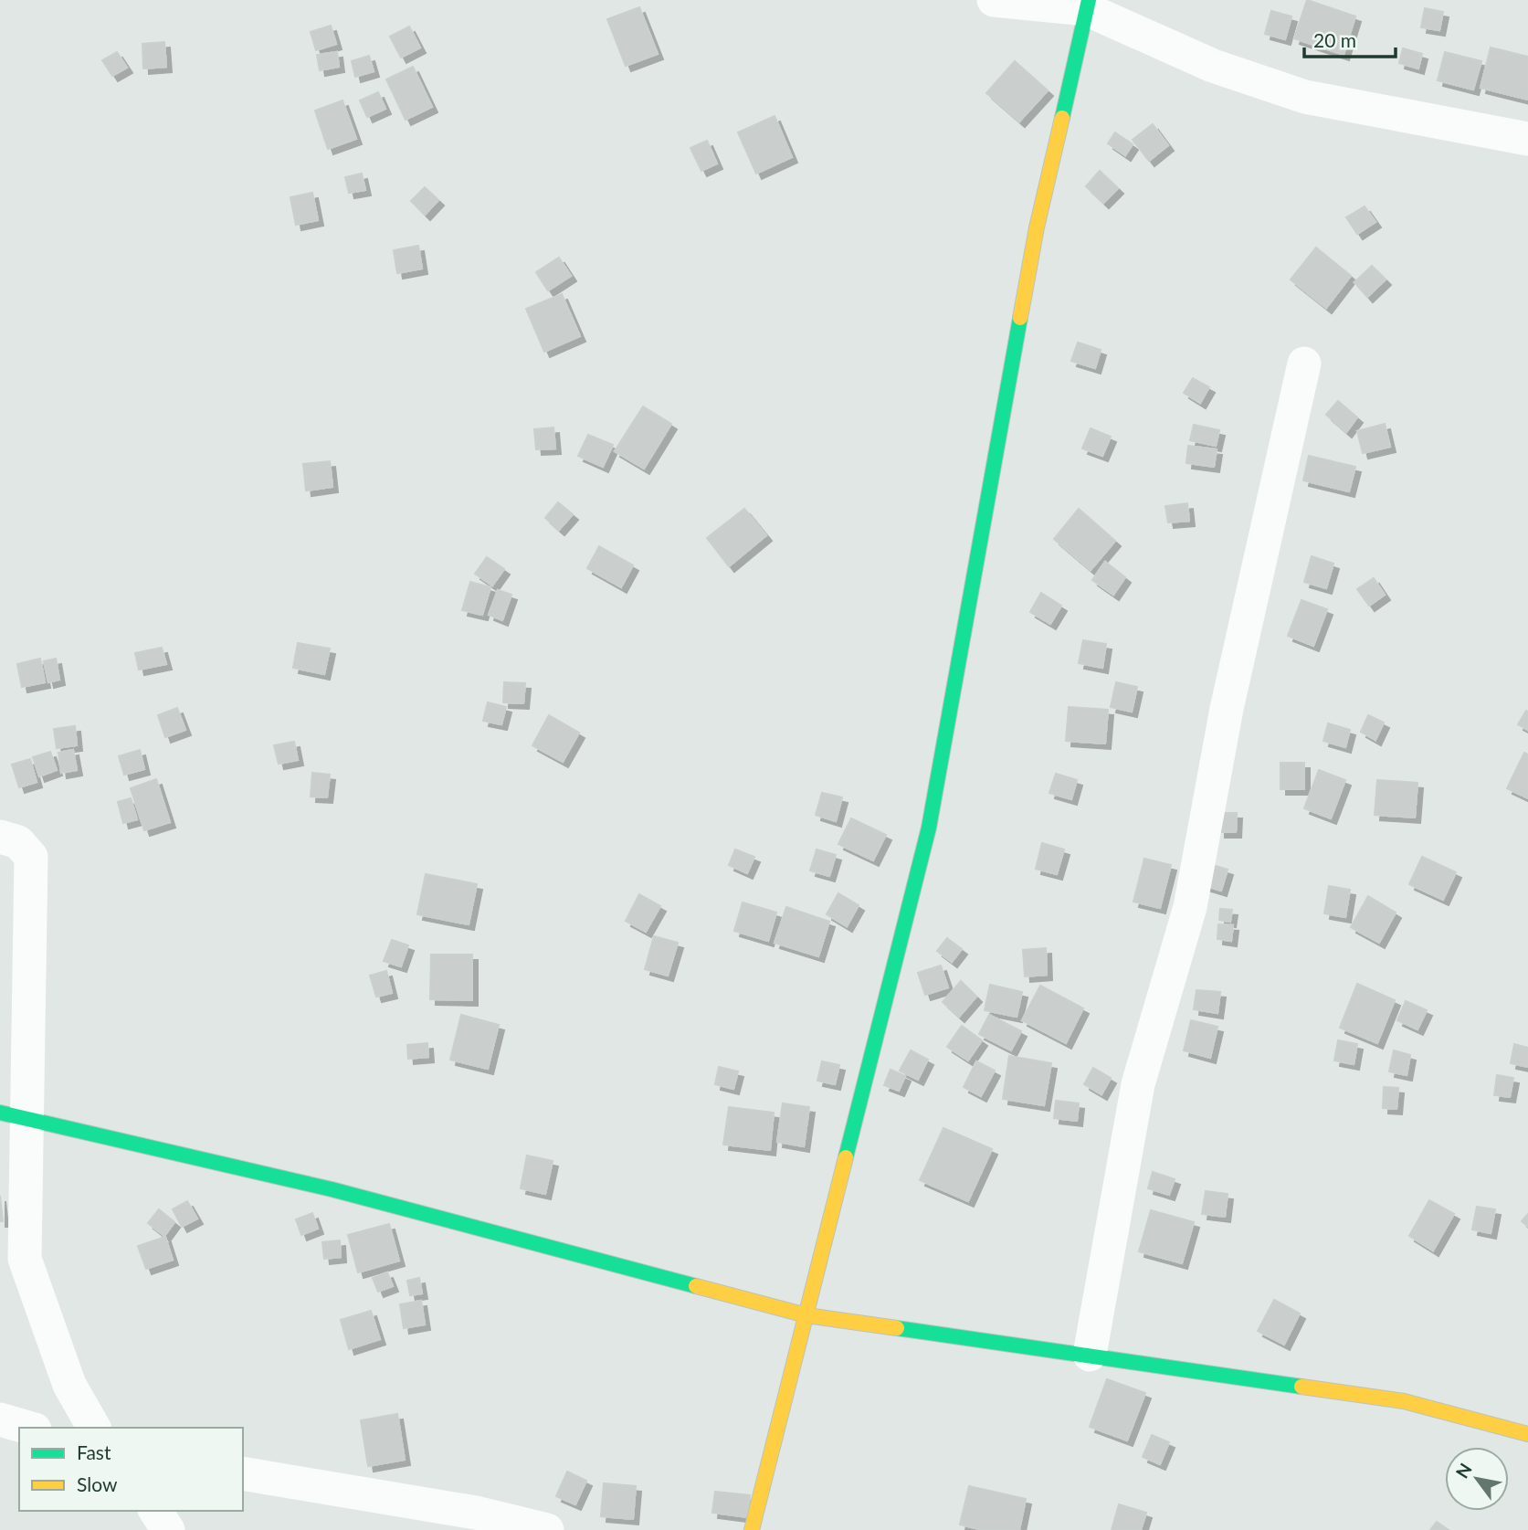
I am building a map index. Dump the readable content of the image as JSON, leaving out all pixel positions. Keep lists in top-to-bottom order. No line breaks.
{"legend":["Fast","Slow"],"scale_bar":"20 m","north":"top left"}
